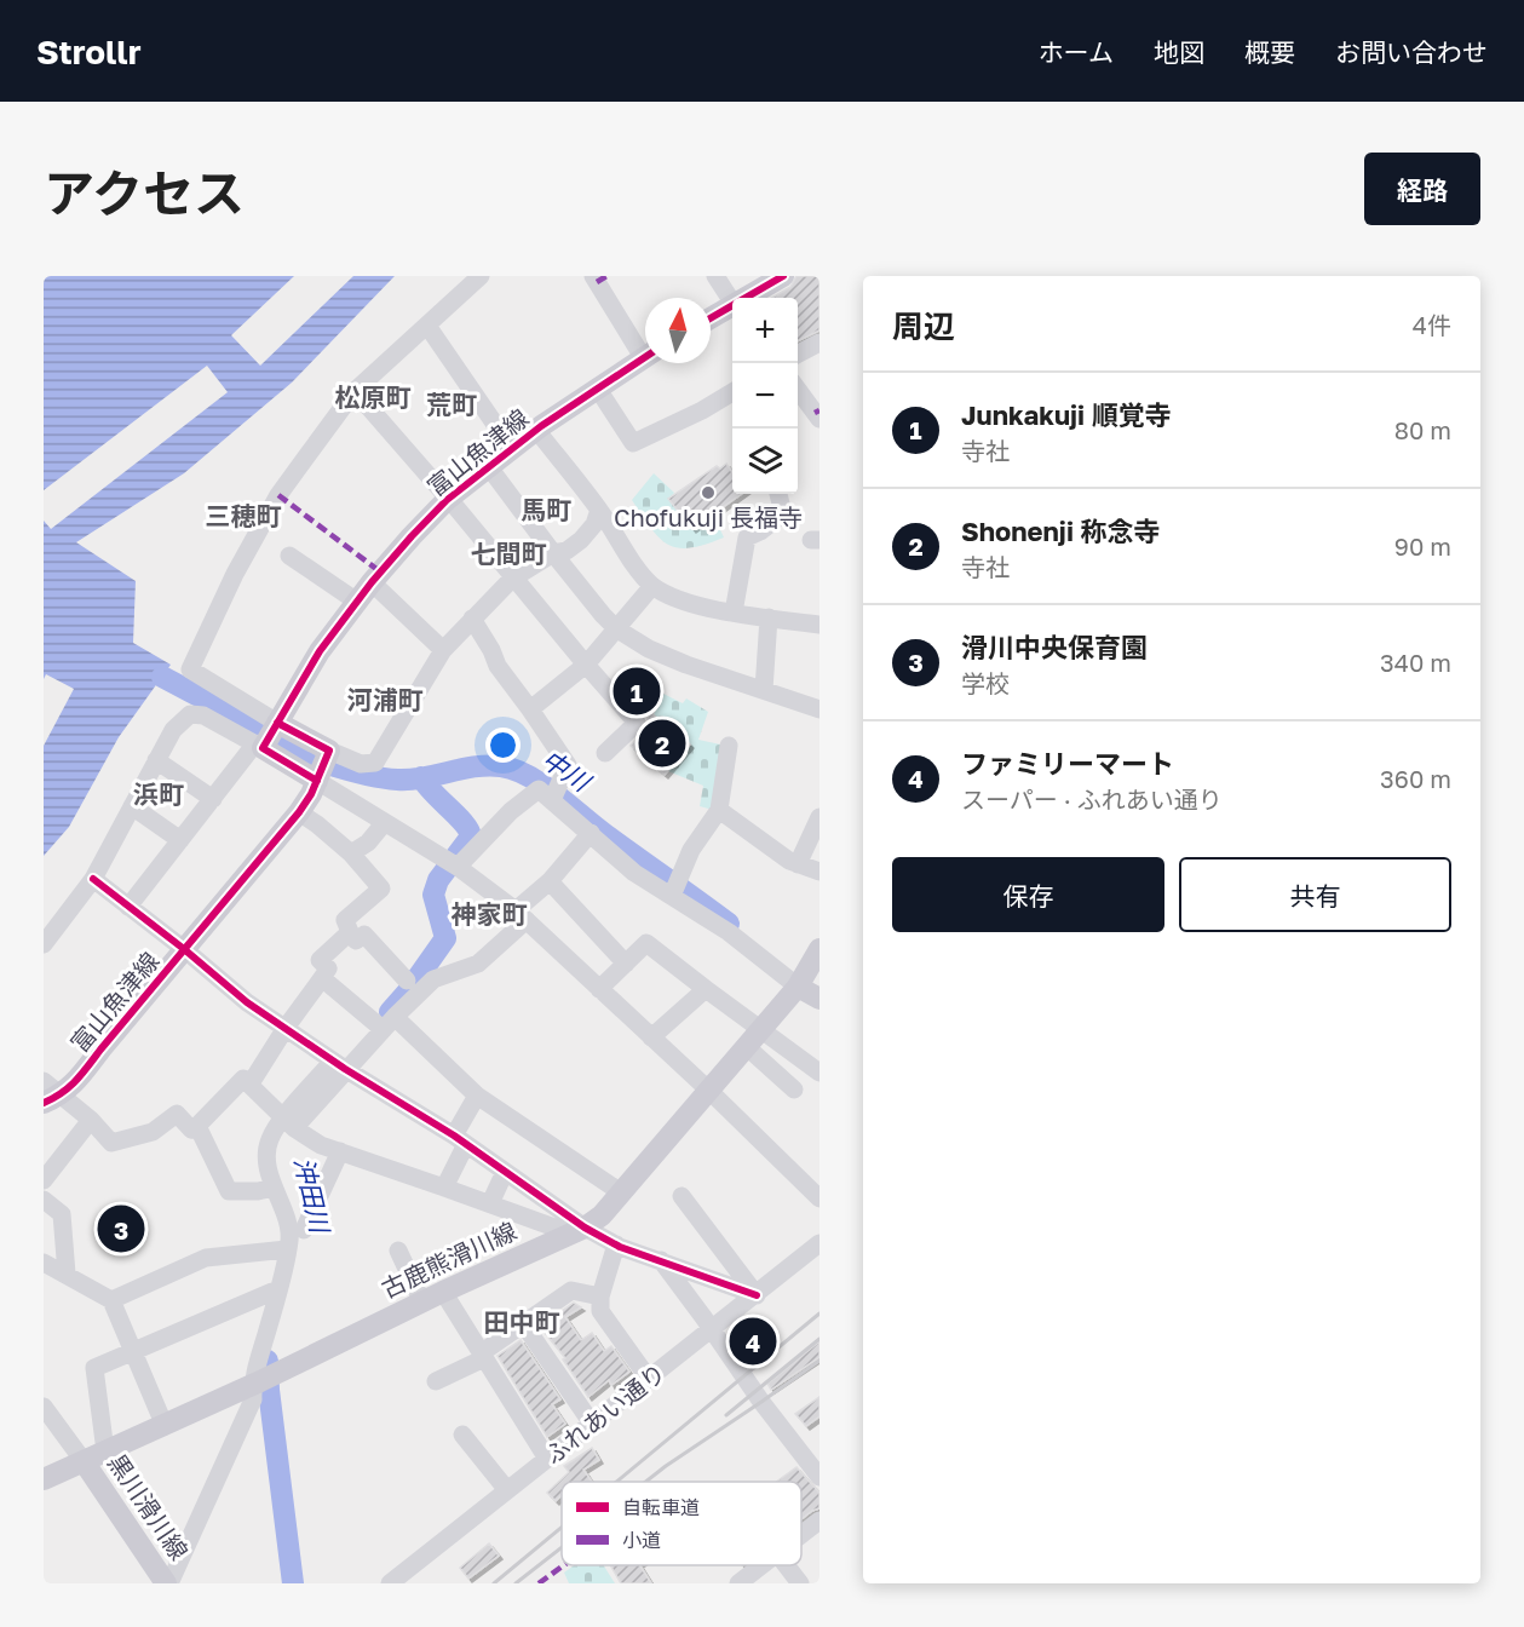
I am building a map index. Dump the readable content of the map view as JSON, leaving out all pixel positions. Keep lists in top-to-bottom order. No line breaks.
{"streets":{"main road":["富山魚津線","古鹿熊滑川線","黒川滑川線"],"street":["ふれあい通り"]},"crossings":[["古鹿熊滑川線","黒川滑川線"]],"districts":["松原町","荒町","馬町","三穂町","七間町","河浦町","浜町","神家町","田中町"],"water":["中川","沖田川"],"places":["Chofukuji 長福寺"],"legend":["自転車道","小道"],"north":"top","page":{"header":"Strollr","nav":["ホーム","地図","概要","お問い合わせ"],"title":"アクセス","buttons":["経路",["保存","共有"]],"heading":["周辺","4件"],"map_buttons":["+","−"],"list":[{"mark":"1","name":"Junkakuji 順覚寺","note":"寺社","value":"80 m"},{"mark":"2","name":"Shonenji 称念寺","note":"寺社","value":"90 m"},{"mark":"3","name":"滑川中央保育園","note":"学校","value":"340 m"},{"mark":"4","name":"ファミリーマート","note":"スーパー · ふれあい通り","value":"360 m"}],"pins":["1","2","3","4"]}}
